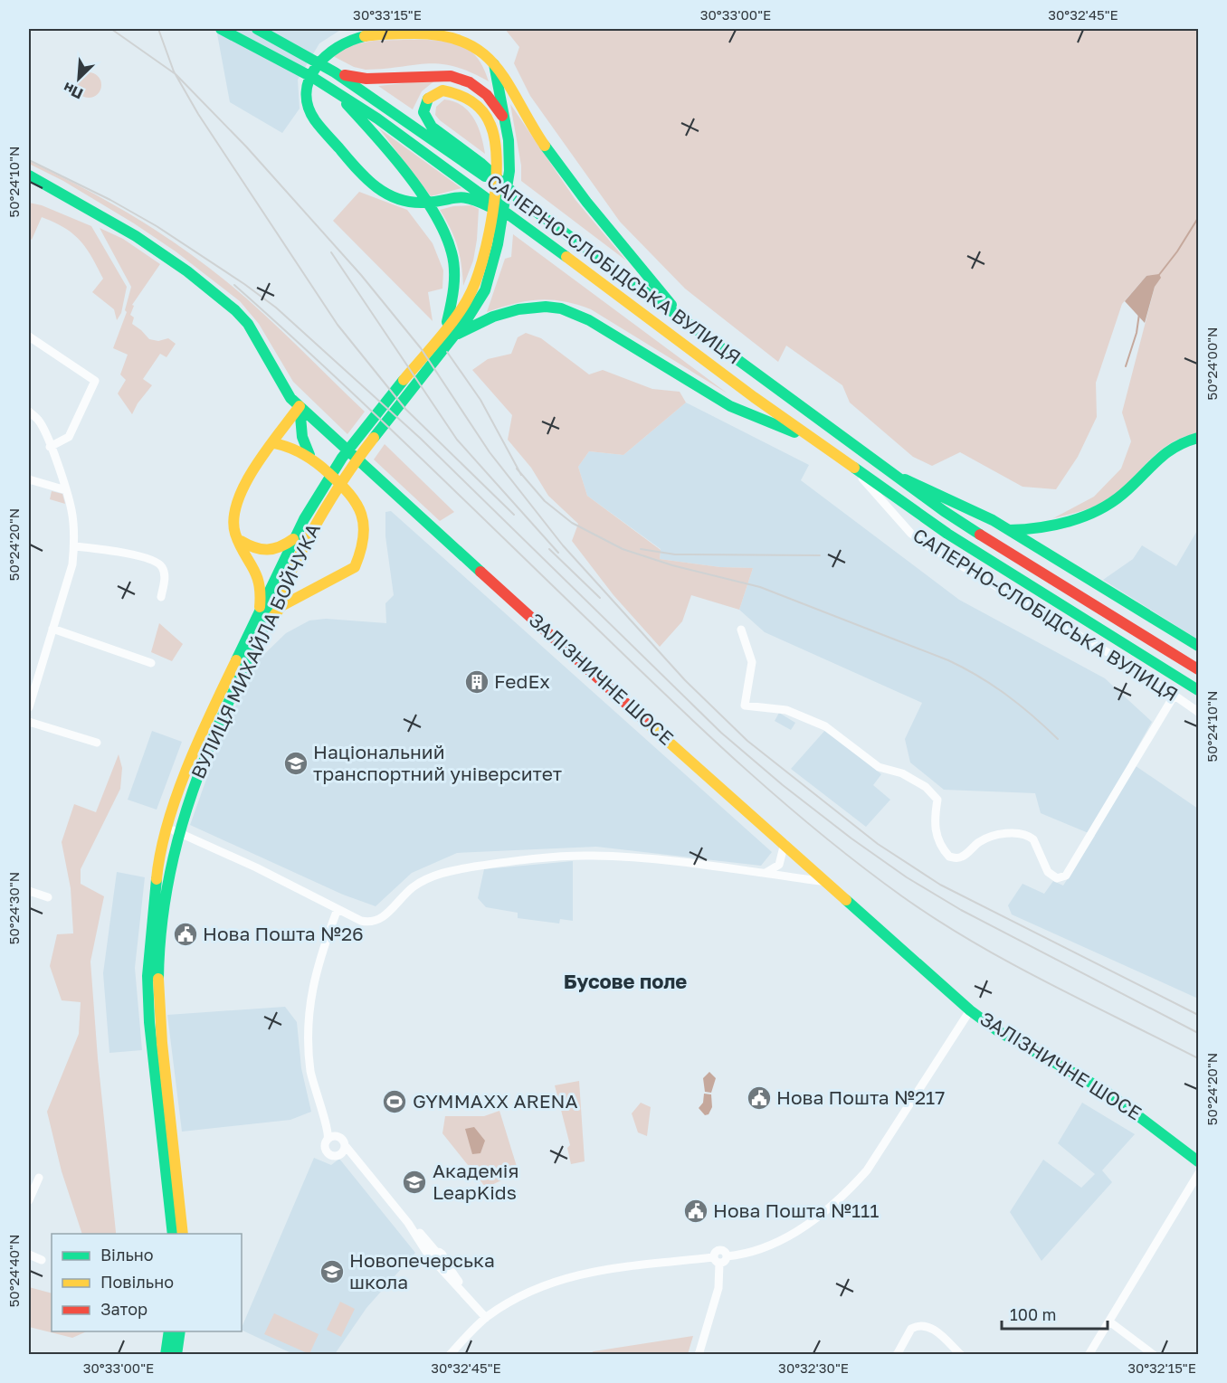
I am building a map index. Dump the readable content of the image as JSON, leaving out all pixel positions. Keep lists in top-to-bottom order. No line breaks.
{"streets":{"main road":["САПЕРНО-СЛОБІДСЬКА ВУЛИЦЯ","ВУЛИЦЯ МИХАЙЛА БОЙЧУКА","ЗАЛІЗНИЧНЕ ШОСЕ"]},"crossings":[["САПЕРНО-СЛОБІДСЬКА ВУЛИЦЯ","ВУЛИЦЯ МИХАЙЛА БОЙЧУКА"]],"districts":["Бусове поле"],"places":{"building":["FedEx"],"school or university":["Національний транспортний університет","Академія LeapKids","Новопечерська школа"],"public building":["Нова Пошта №26","Нова Пошта №217","Нова Пошта №111"],"sports":["GYMMAXX ARENA"]},"legend":["Вільно","Повільно","Затор"],"scale_bar":"100 m","north":"bottom left","coordinates":["30°33'15\"E","30°33'00\"E","30°32'45\"E","50°24'10\"N","50°24'00\"N","50°24'20\"N","50°24'30\"N","50°24'40\"N","30°32'30\"E","30°32'15\"E"]}
